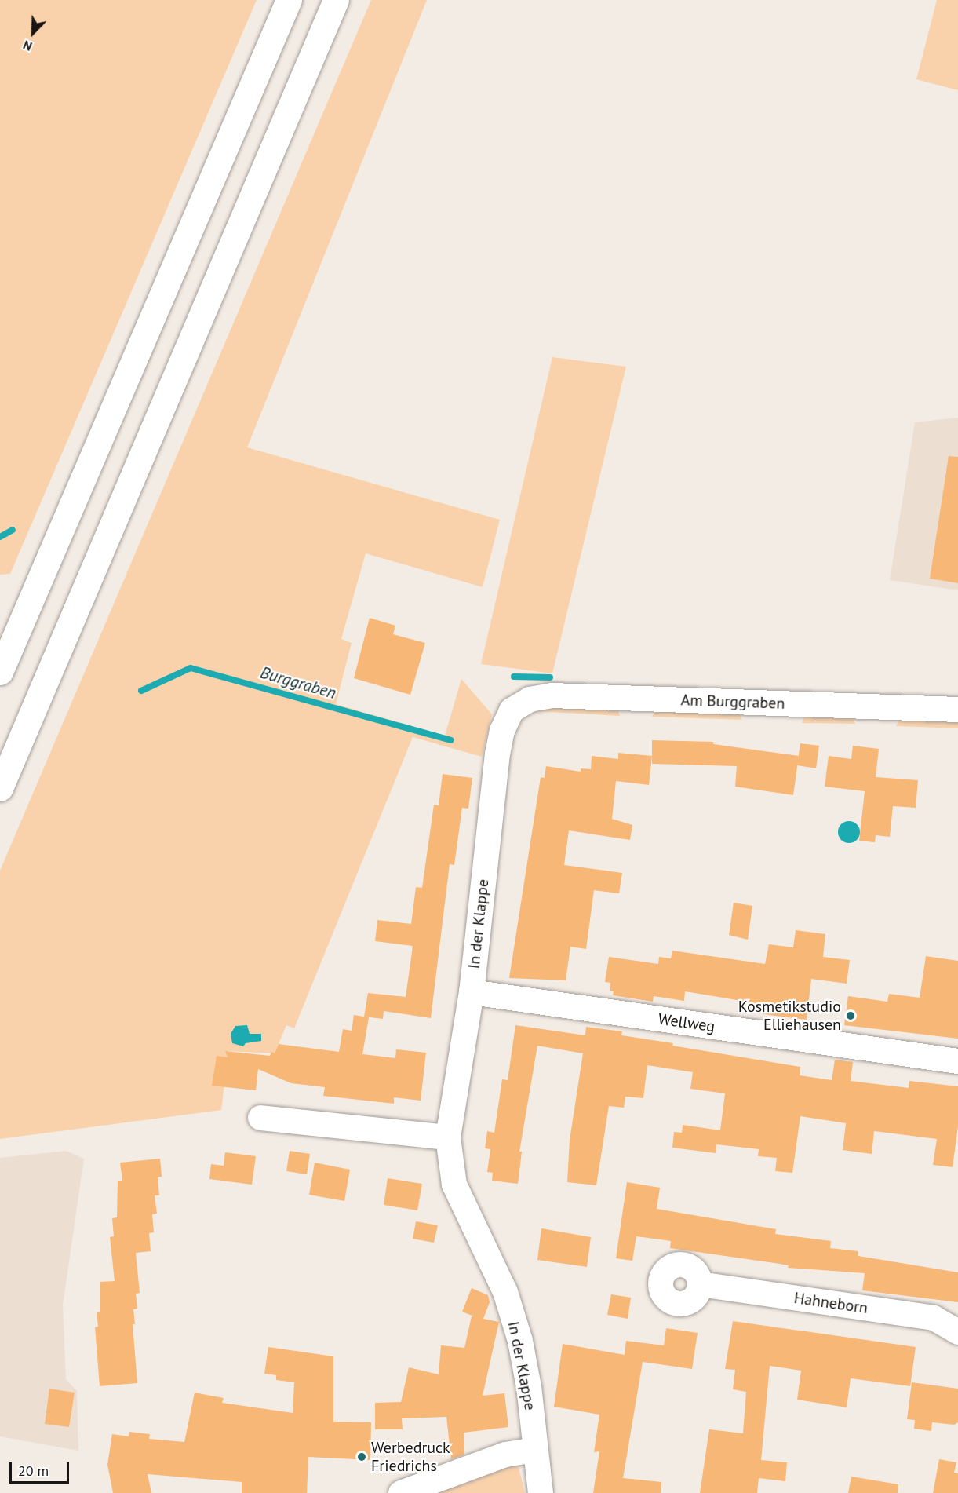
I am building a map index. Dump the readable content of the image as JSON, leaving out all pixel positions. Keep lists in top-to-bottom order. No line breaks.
{"streets":{"street":["Am Burggraben","In der Klappe","Wellweg","Hahneborn"]},"crossings":[["Am Burggraben","In der Klappe"],["In der Klappe","Wellweg"]],"water":["Burggraben"],"places":["Kosmetikstudio Elliehausen","Werbedruck Friedrichs"],"scale_bar":"20 m","north":"bottom left"}
